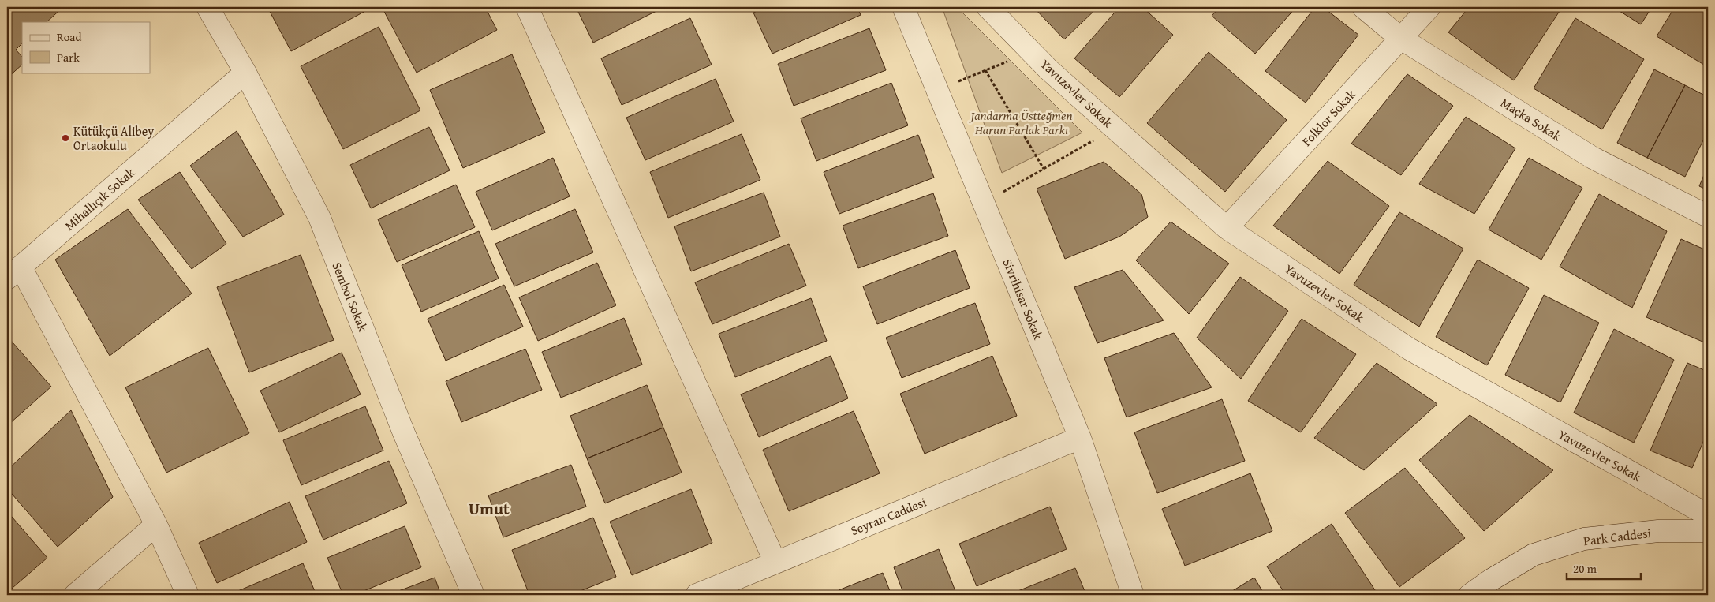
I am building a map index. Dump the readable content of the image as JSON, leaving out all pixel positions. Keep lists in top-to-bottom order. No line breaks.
{"streets":{"street":["Yavuzevler Sokak","Folklor Sokak","Maçka Sokak","Mihallıçık Sokak","Sembol Sokak","Sivrihisar Sokak","Seyran Caddesi","Park Caddesi"]},"crossings":[["Yavuzevler Sokak","Folklor Sokak"],["Folklor Sokak","Maçka Sokak"],["Mihallıçık Sokak","Sembol Sokak"],["Sivrihisar Sokak","Seyran Caddesi"]],"districts":["Umut"],"parks":["Jandarma Üstteğmen Harun Parlak Parkı"],"places":["Kütükçü Alibey Ortaokulu"],"legend":["Road","Park"],"scale_bar":"20 m"}
